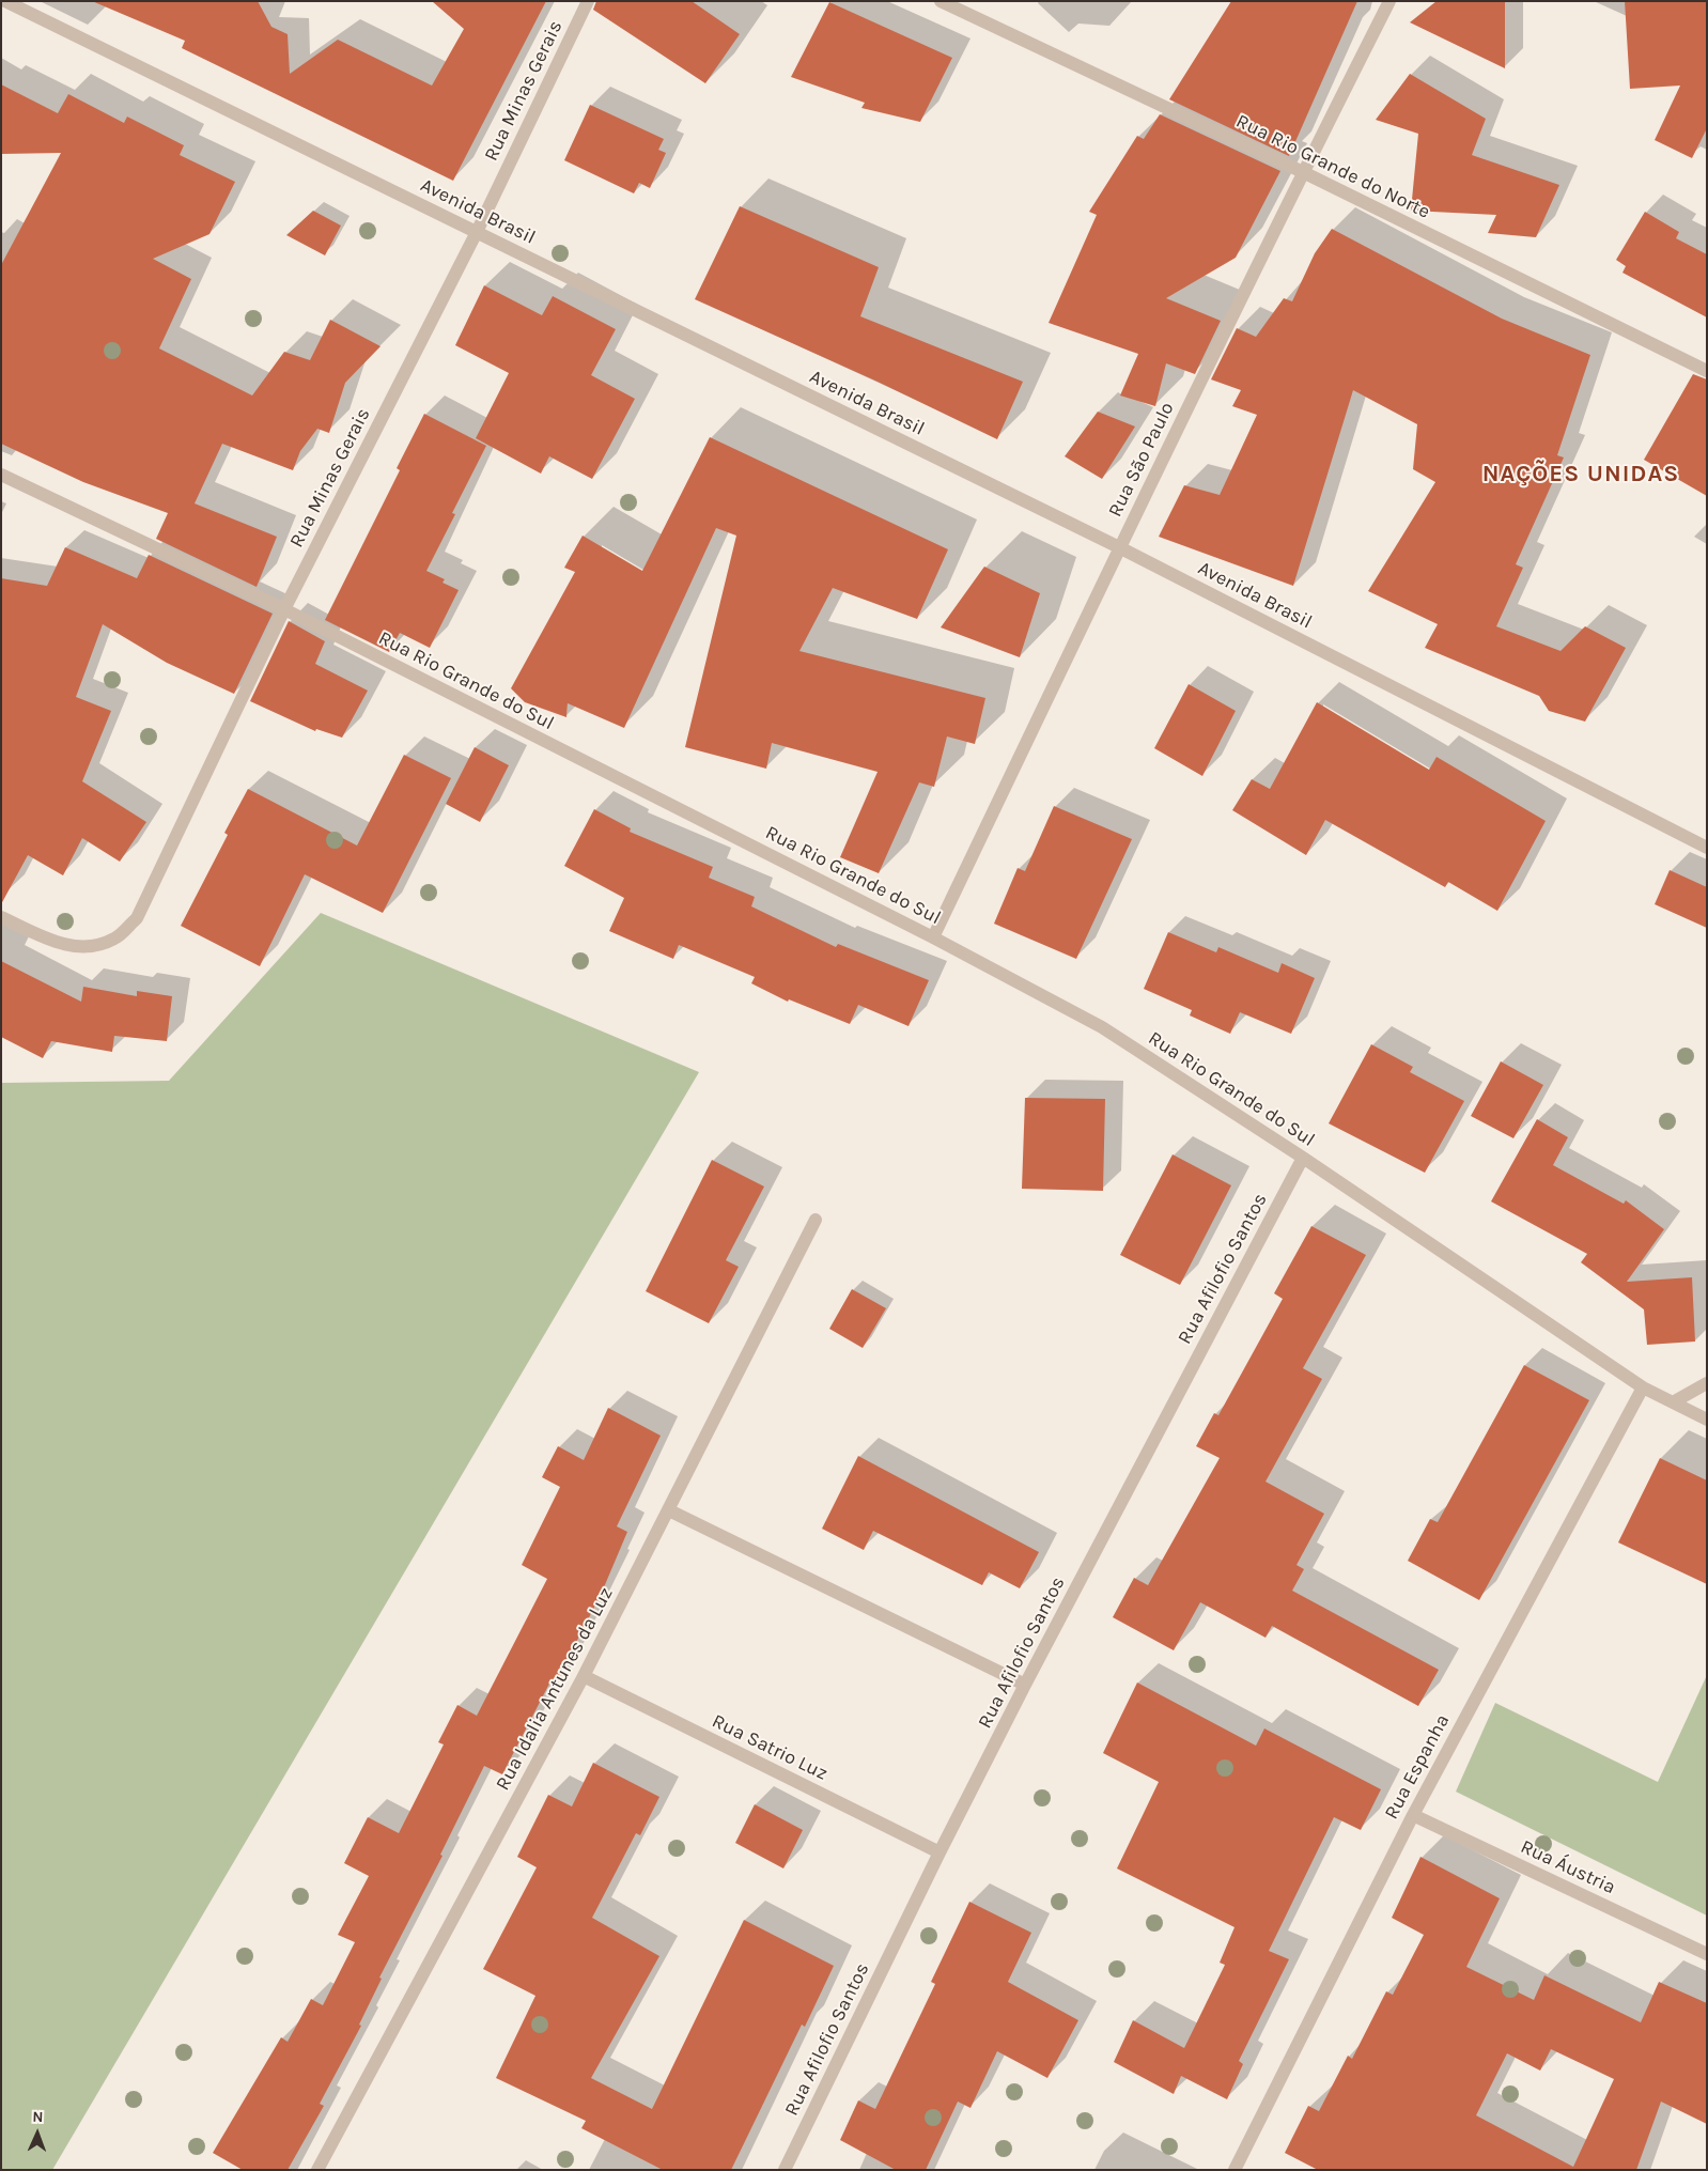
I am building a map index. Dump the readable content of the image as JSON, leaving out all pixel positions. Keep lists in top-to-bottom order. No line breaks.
{"streets":{"street":["Rua Minas Gerais","Rua Rio Grande do Norte","Avenida Brasil","Rua São Paulo","Rua Rio Grande do Sul","Rua Afilofio Santos","Rua Idalia Antunes da Luz","Rua Satrio Luz","Rua Espanha","Rua Áustria"]},"crossings":[["Rua Minas Gerais","Avenida Brasil"],["Rua Minas Gerais","Rua Rio Grande do Sul"],["Rua Rio Grande do Norte","Rua São Paulo"],["Avenida Brasil","Rua São Paulo"],["Rua São Paulo","Rua Rio Grande do Sul"],["Rua Rio Grande do Sul","Rua Afilofio Santos"],["Rua Rio Grande do Sul","Rua Espanha"],["Rua Afilofio Santos","Rua Satrio Luz"],["Rua Idalia Antunes da Luz","Rua Satrio Luz"],["Rua Espanha","Rua Áustria"]],"districts":["NAÇÕES UNIDAS"],"north":"top"}
